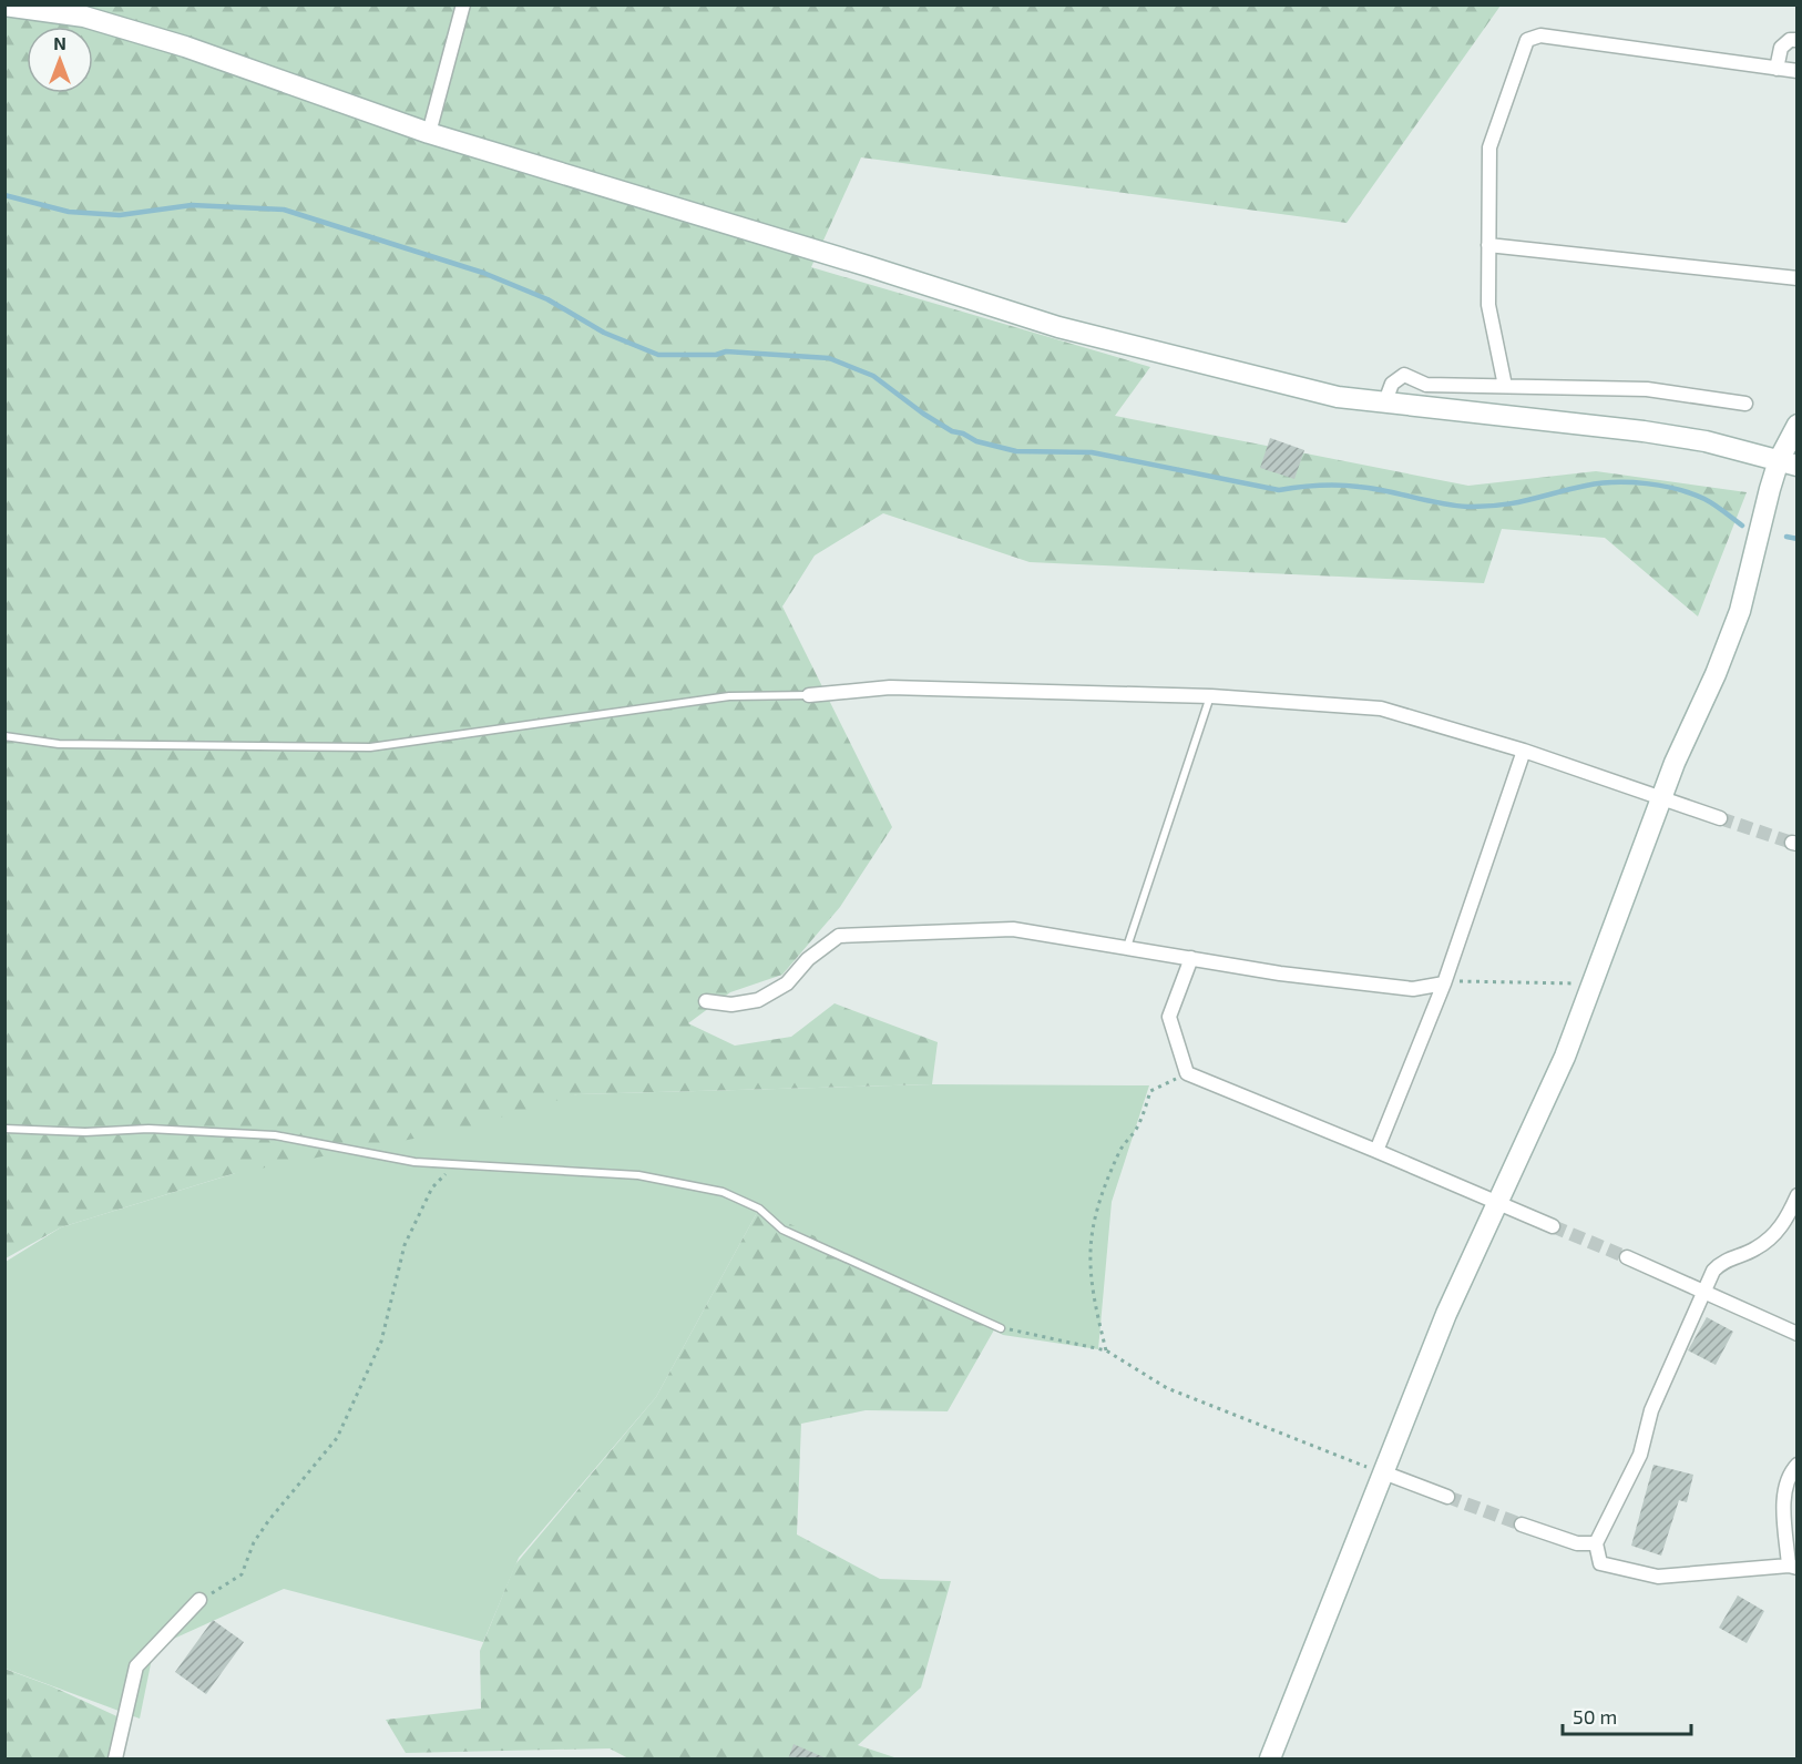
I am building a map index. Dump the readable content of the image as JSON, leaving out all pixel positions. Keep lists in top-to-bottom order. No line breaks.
{"scale_bar":"50 m","north":"top"}
